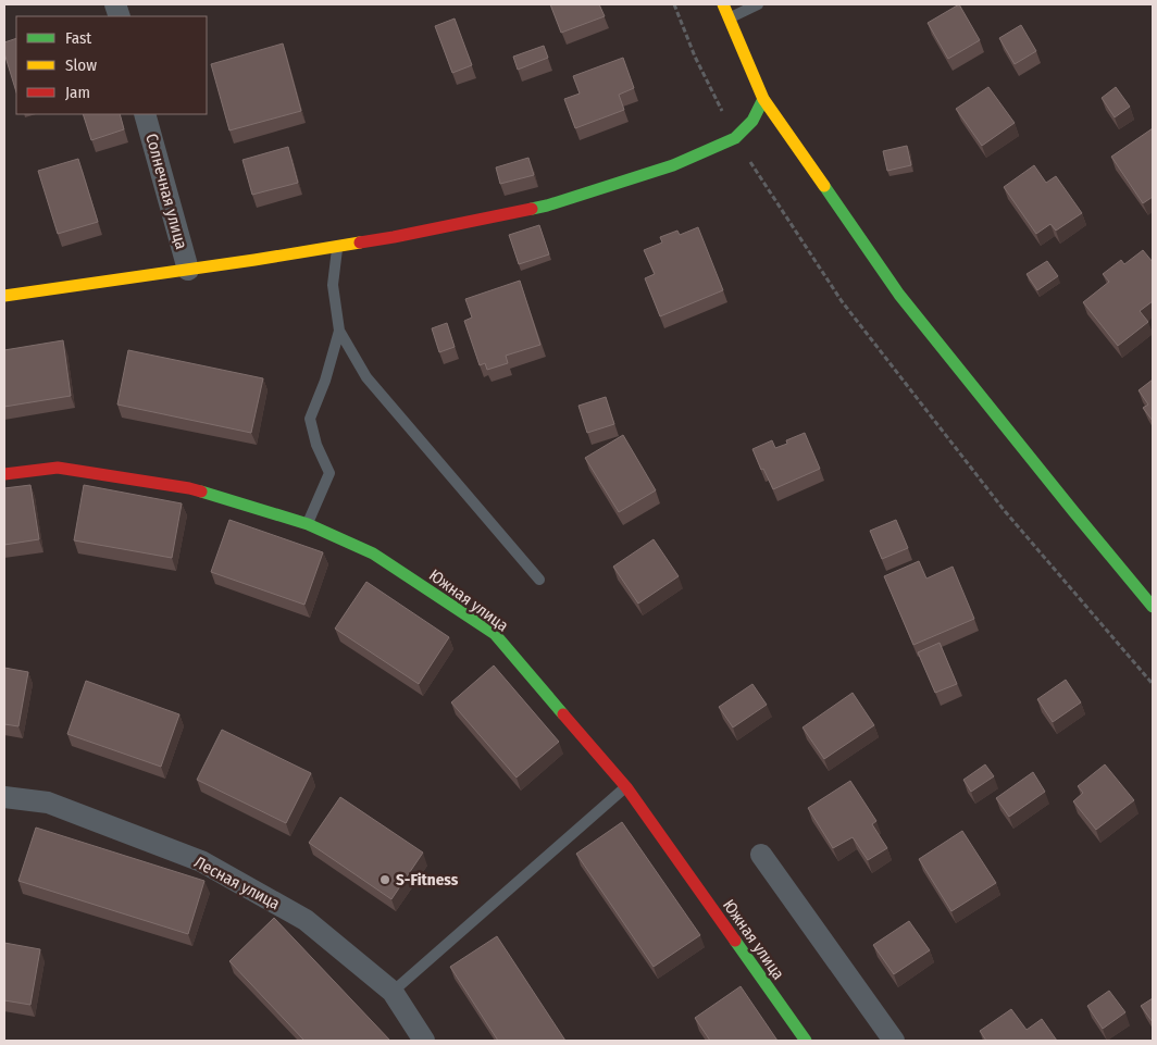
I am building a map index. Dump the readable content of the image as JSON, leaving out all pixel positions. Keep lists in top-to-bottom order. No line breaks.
{"streets":{"street":["Солнечная улица","Южная улица","Лесная улица"]},"places":["S-Fitness"],"legend":["Fast","Slow","Jam"]}
